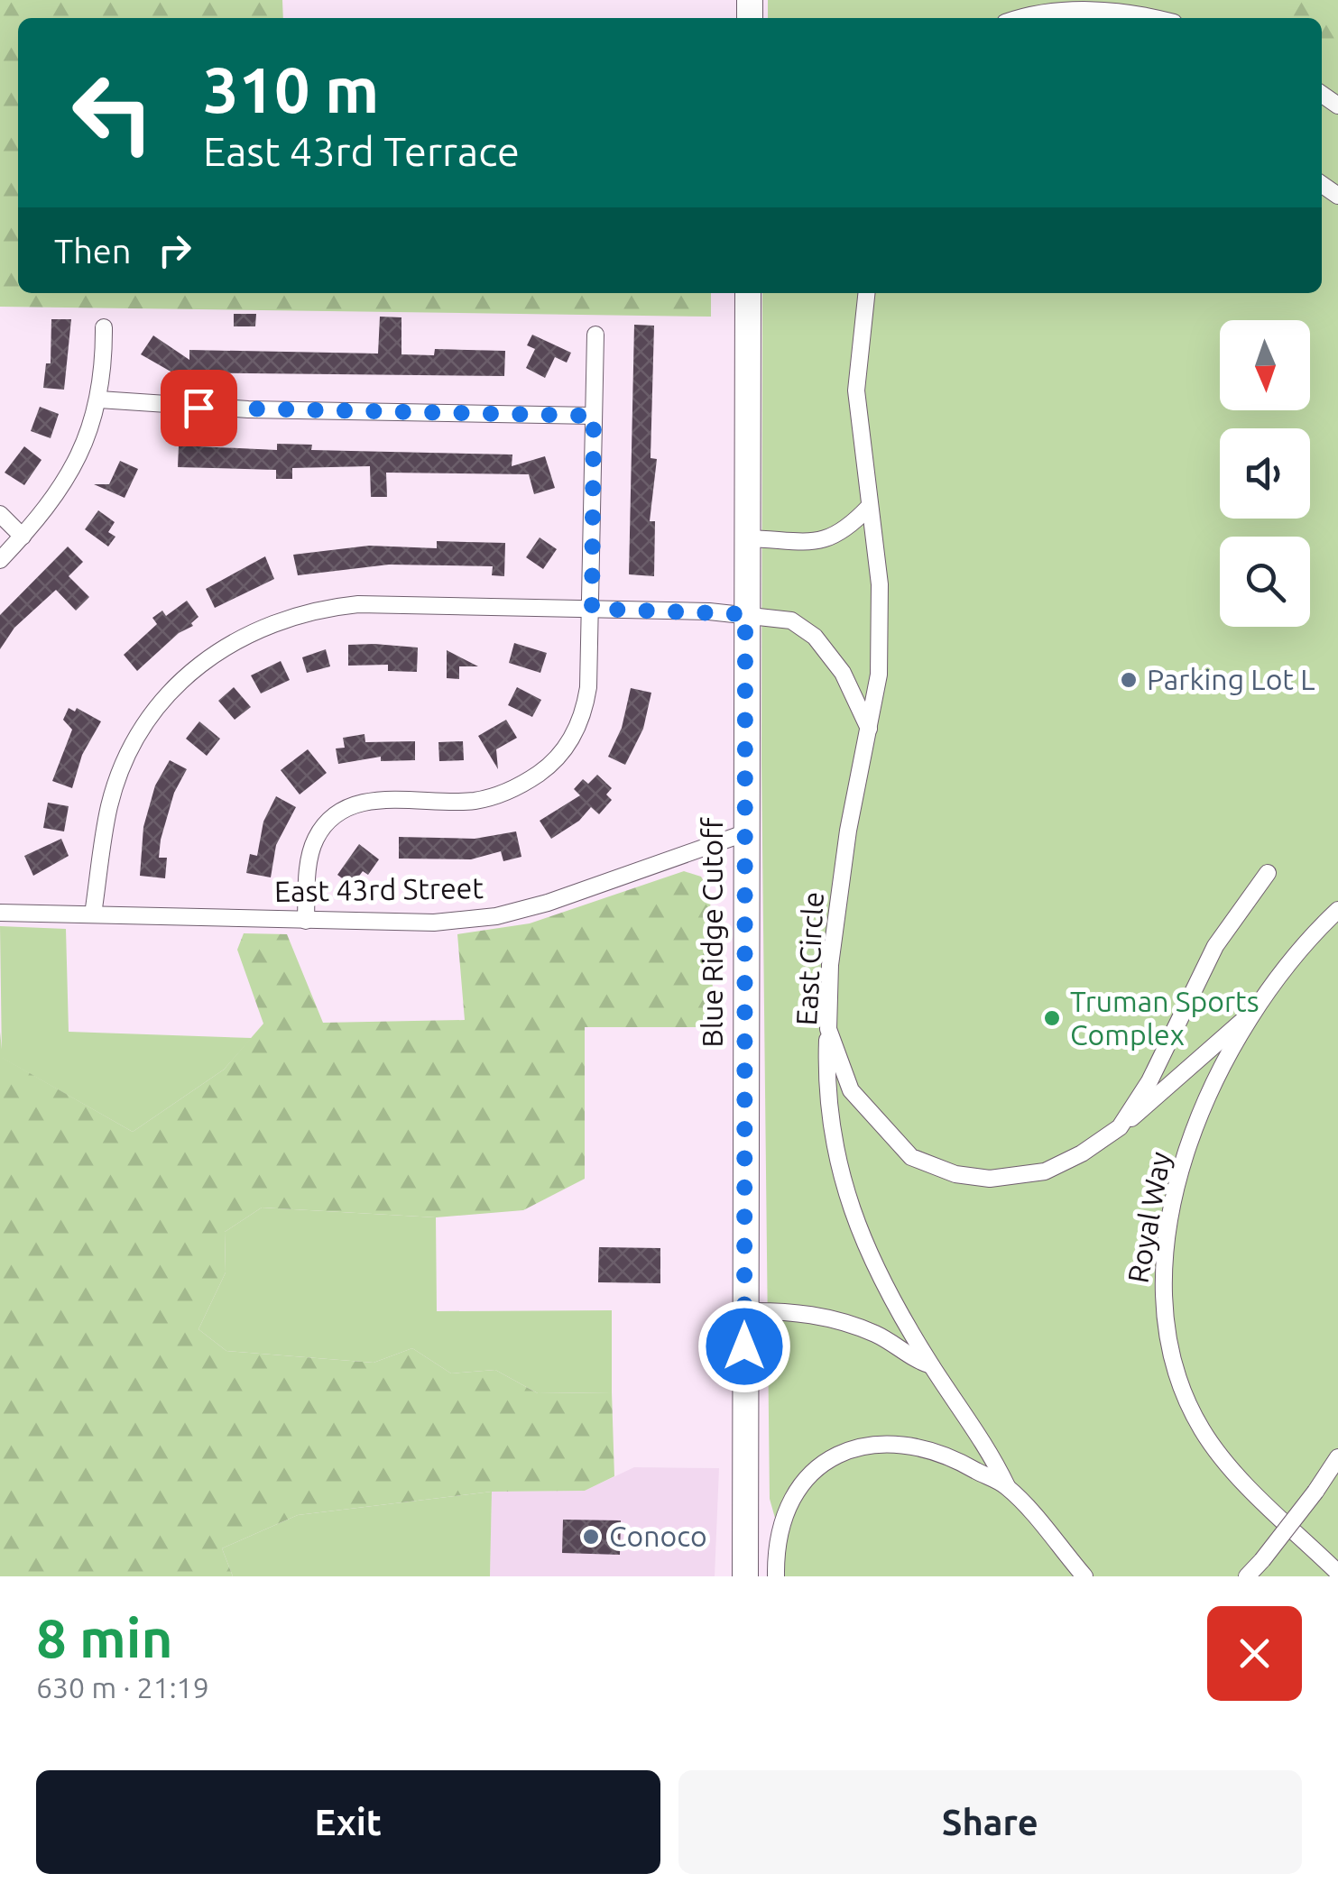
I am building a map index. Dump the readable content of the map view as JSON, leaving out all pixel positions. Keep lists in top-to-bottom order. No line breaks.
{"streets":{"main road":["Blue Ridge Cutoff"],"street":["East 43rd Street","East Circle","Royal Way"]},"crossings":[["East 43rd Street","Blue Ridge Cutoff"],["East Circle","Royal Way"]],"places":["Parking Lot L","Truman Sports Complex","Conoco"],"north":"bottom","page":{"turn":["310 m","East 43rd Terrace"],"then":"Then","heading":["8 min","630 m · 21:19"],"buttons":["Exit","Share"]}}
